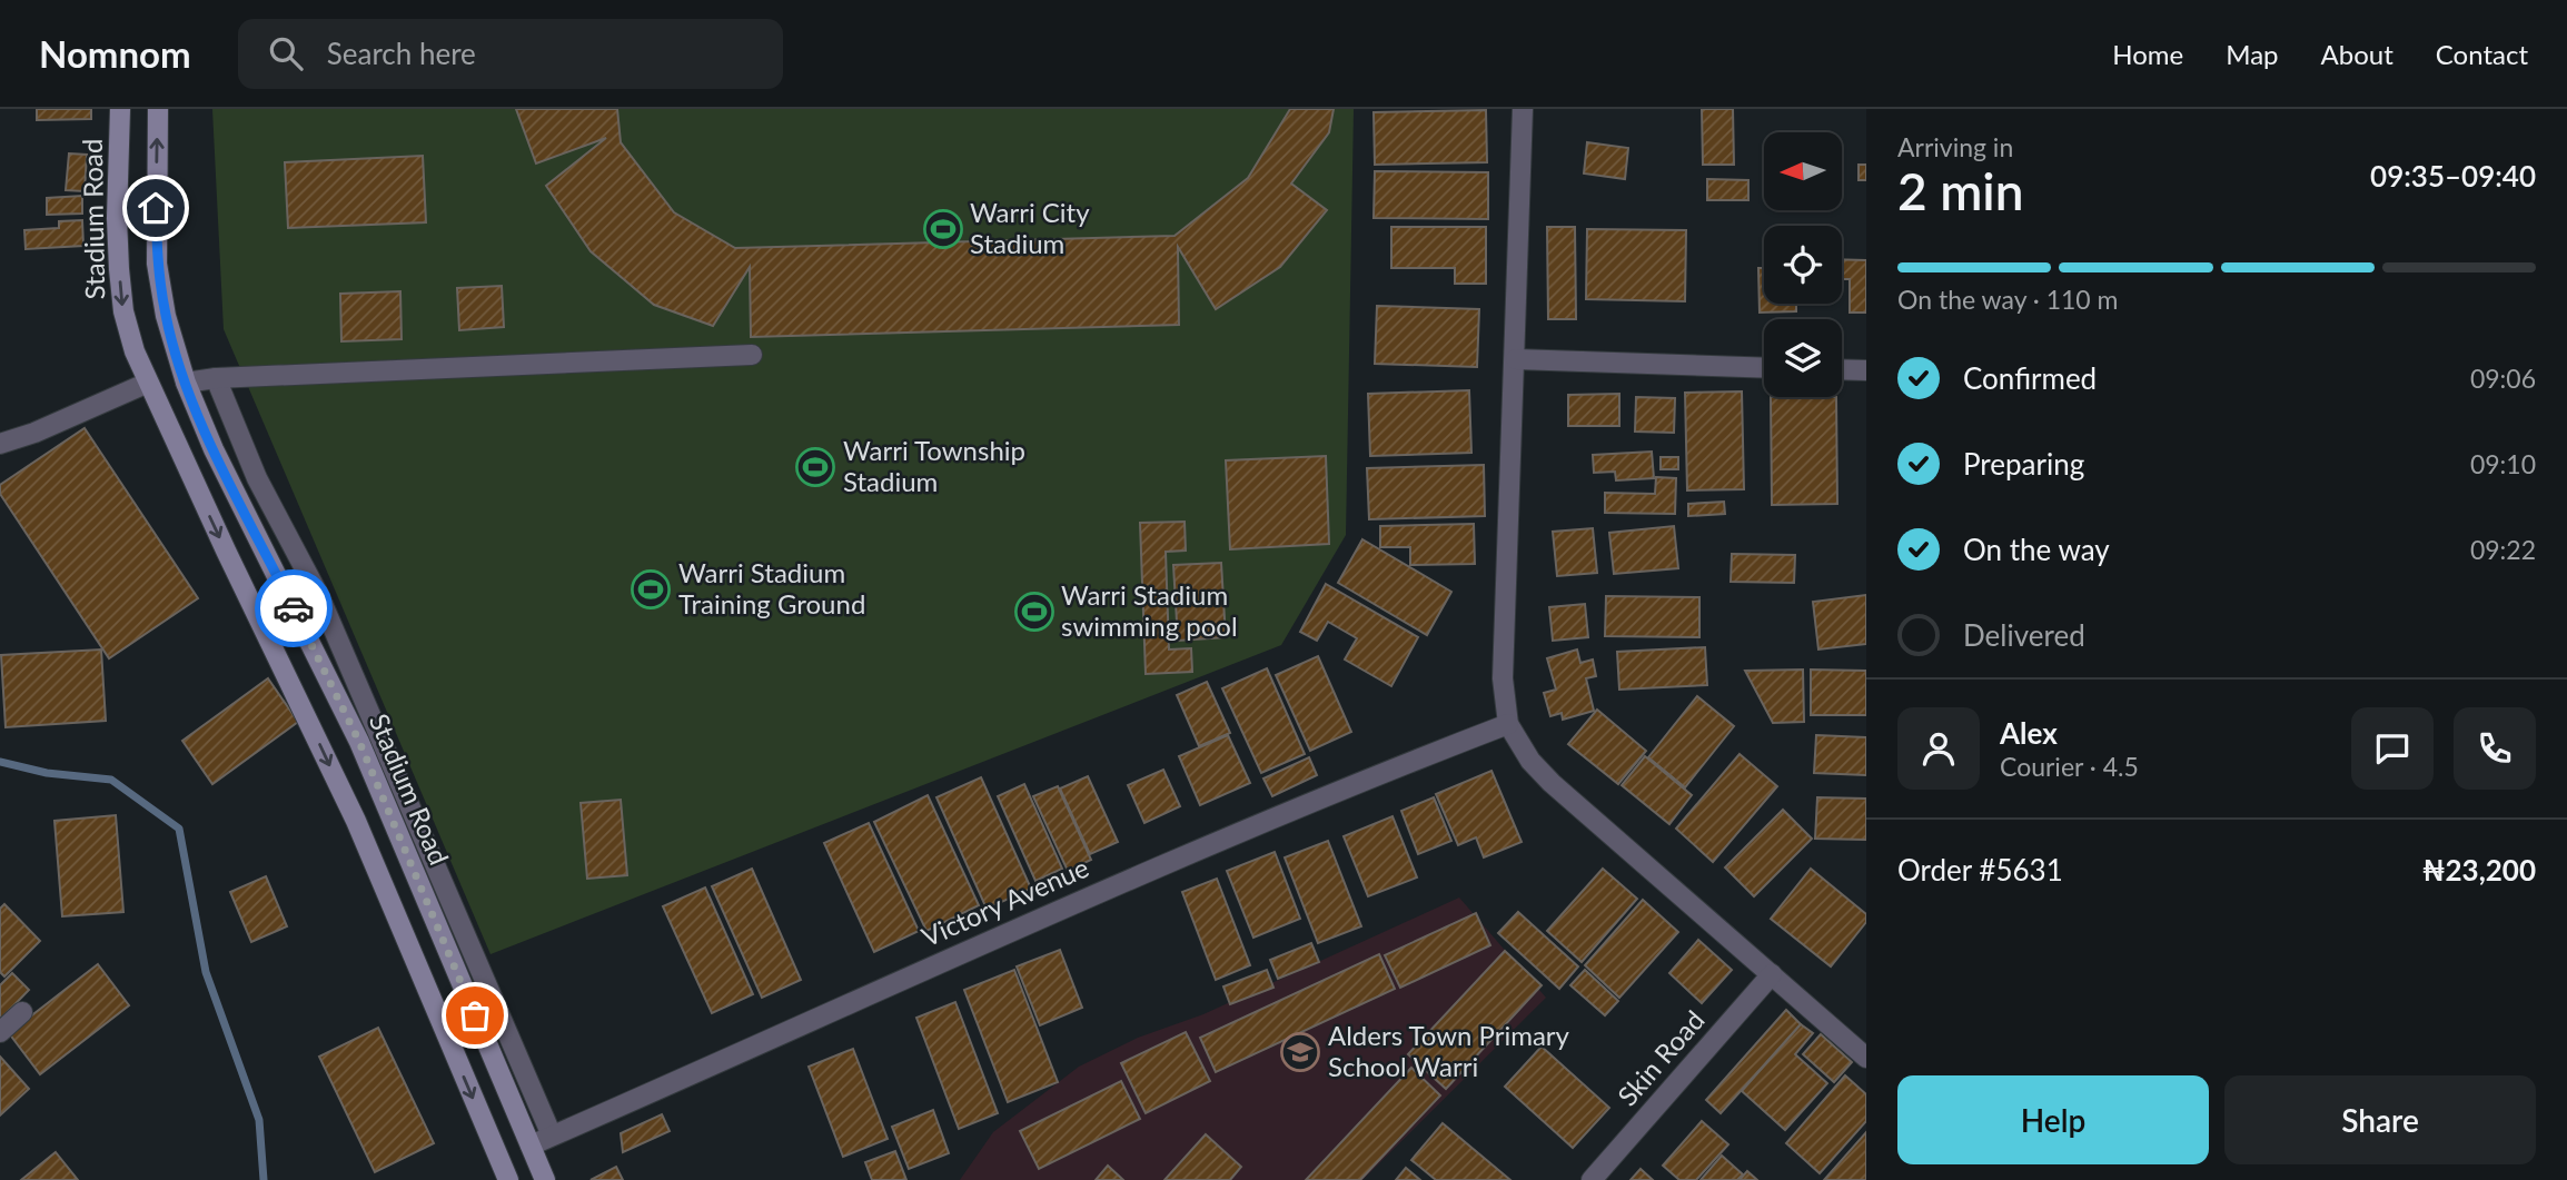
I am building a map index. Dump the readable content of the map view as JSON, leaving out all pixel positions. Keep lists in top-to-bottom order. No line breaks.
{"streets":{"main road":["Stadium Road"],"street":["Victory Avenue","Skin Road"]},"crossings":[["Stadium Road","Victory Avenue"]],"places":{"sports":["Warri City Stadium","Warri Township Stadium","Warri Stadium Training Ground","Warri Stadium swimming pool"],"school or university":["Alders Town Primary School Warri"]},"north":"left","page":{"header":"Nomnom","search":"Search here","nav":["Home","Map","About","Contact"],"heading":["2 min","Arriving in","09:35–09:40"],"panel":["Alex","Courier · 4.5","Order #5631","₦23,200"],"bar":"On the way · 110 m","list":[["Confirmed","09:06"],["Preparing","09:10"],["On the way","09:22"],"Delivered"],"buttons":["Help","Share"]}}
